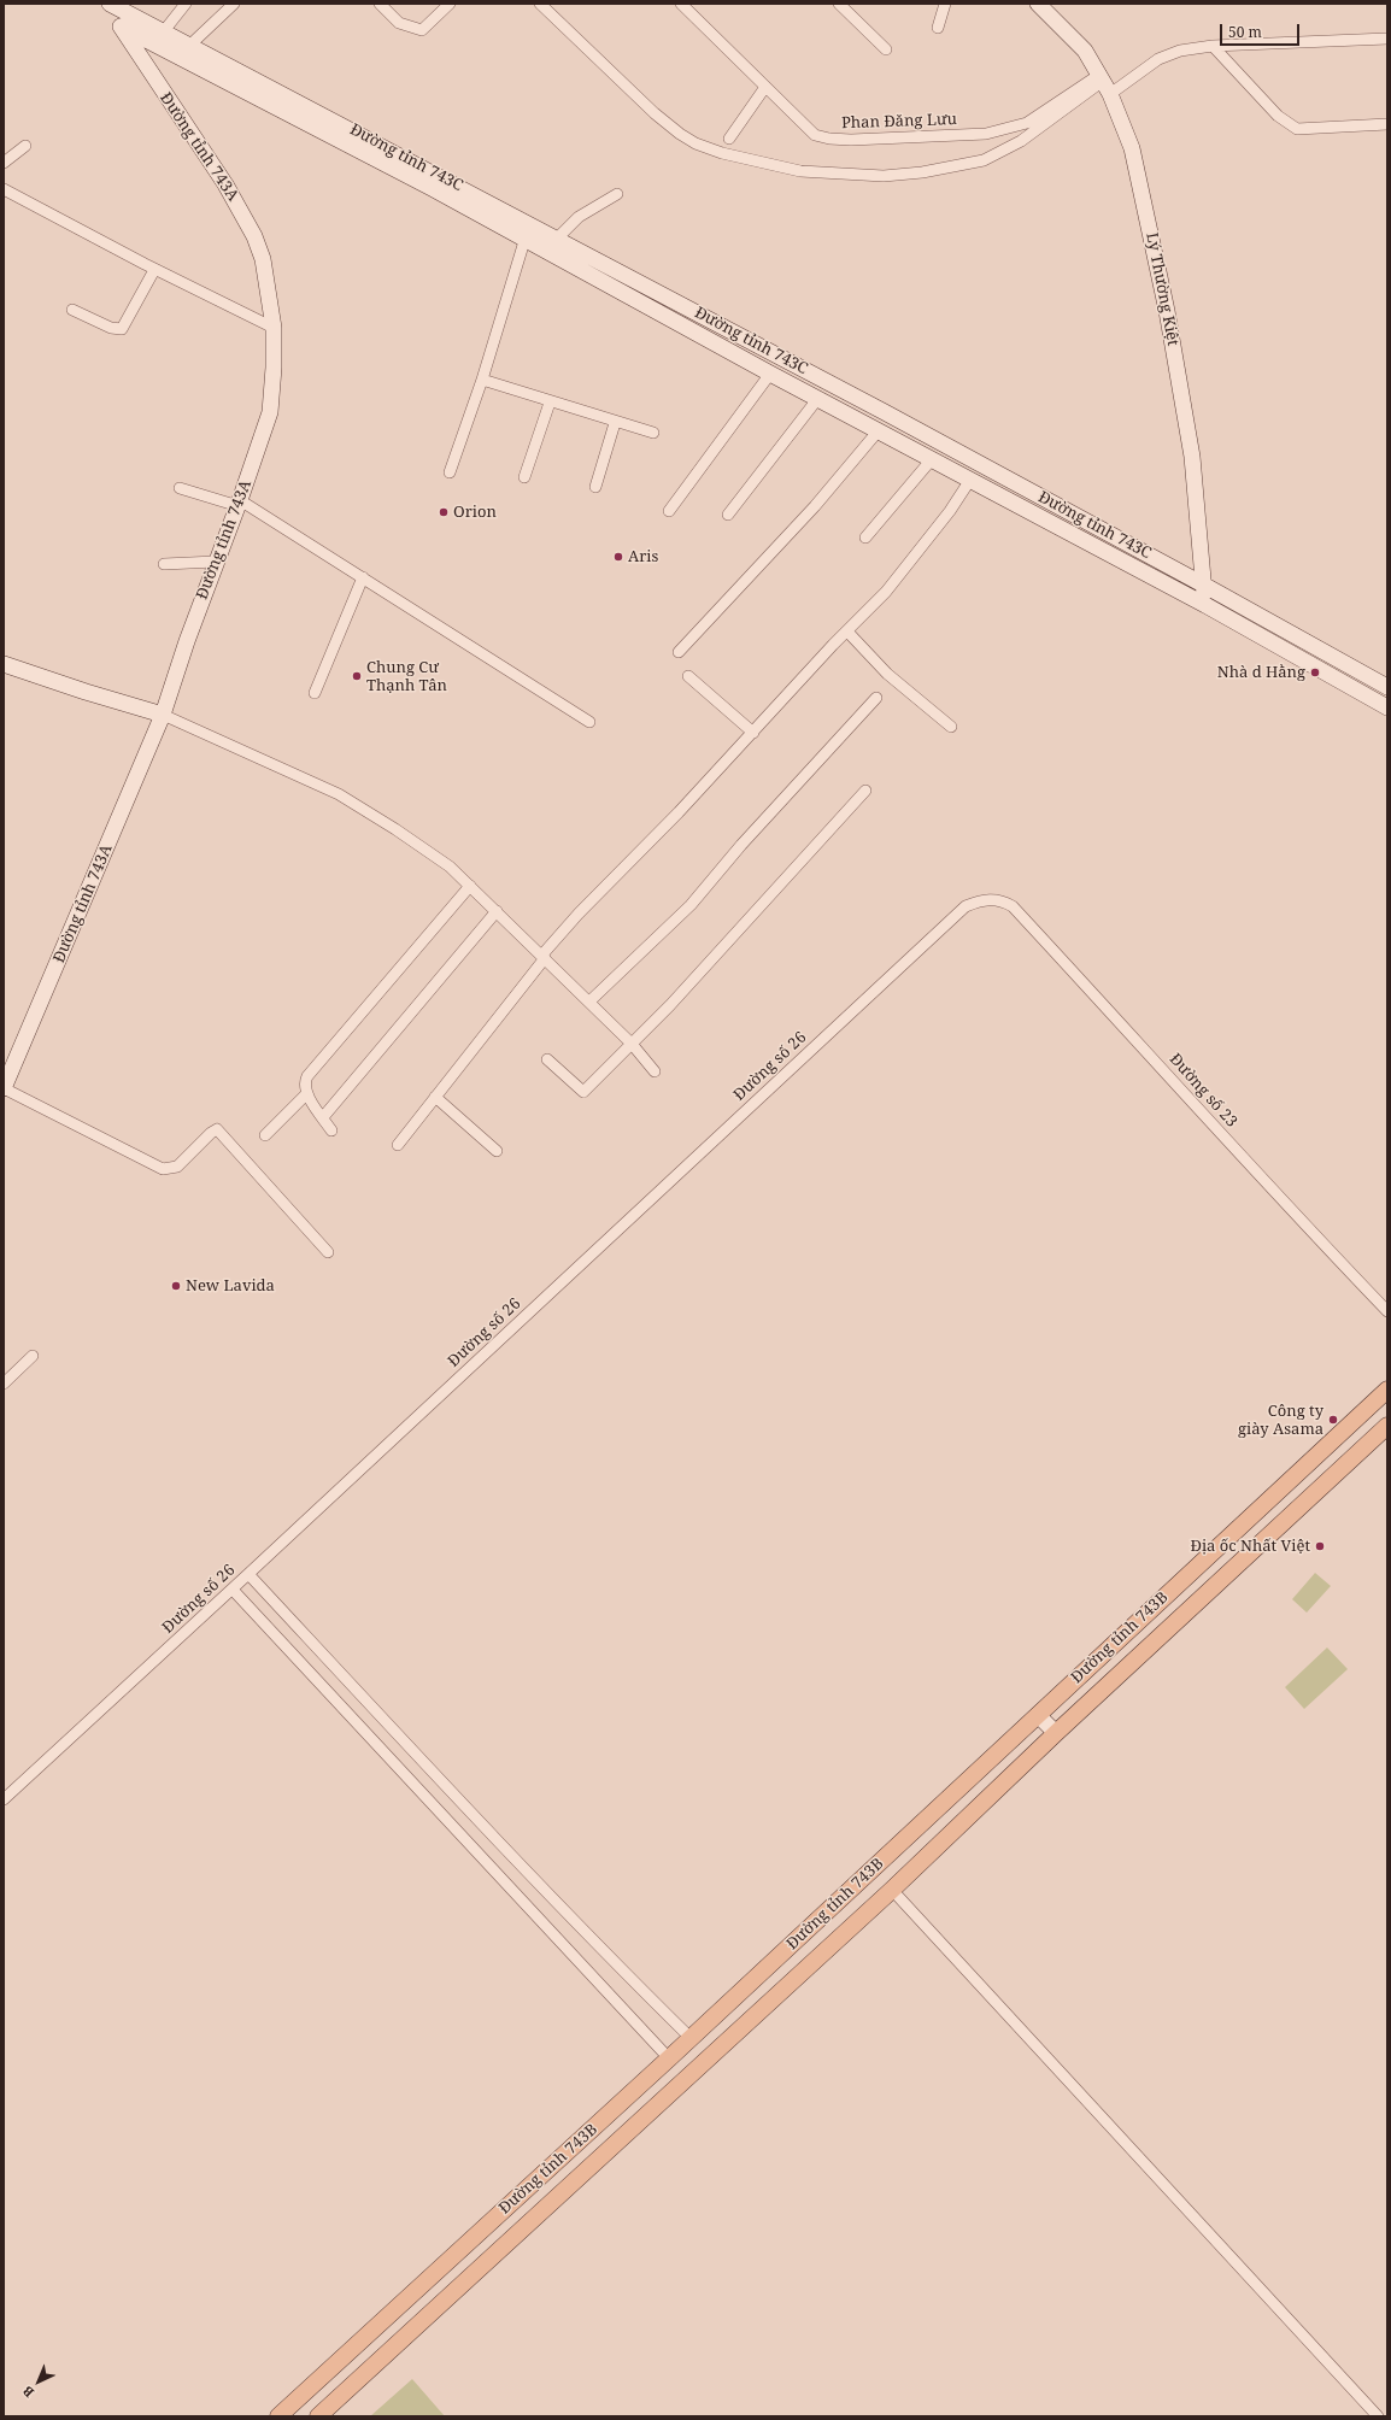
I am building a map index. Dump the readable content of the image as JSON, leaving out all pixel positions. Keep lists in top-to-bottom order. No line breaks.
{"streets":{"main road":["Đường tỉnh 743A","Đường tỉnh 743C","Lý Thường Kiệt","Đường tỉnh 743B"],"street":["Phan Đăng Lưu","Đường số 26","Đường số 23"]},"crossings":[["Phan Đăng Lưu","Lý Thường Kiệt"],["Đường tỉnh 743A","Đường tỉnh 743C"],["Đường tỉnh 743C","Lý Thường Kiệt"],["Đường số 26","Đường số 23"]],"places":["Orion","Aris","Nhà d Hằng","Chung Cư Thạnh Tân","New Lavida","Công ty giày Asama","Địa ốc Nhất Việt"],"scale_bar":"50 m","north":"bottom left"}
